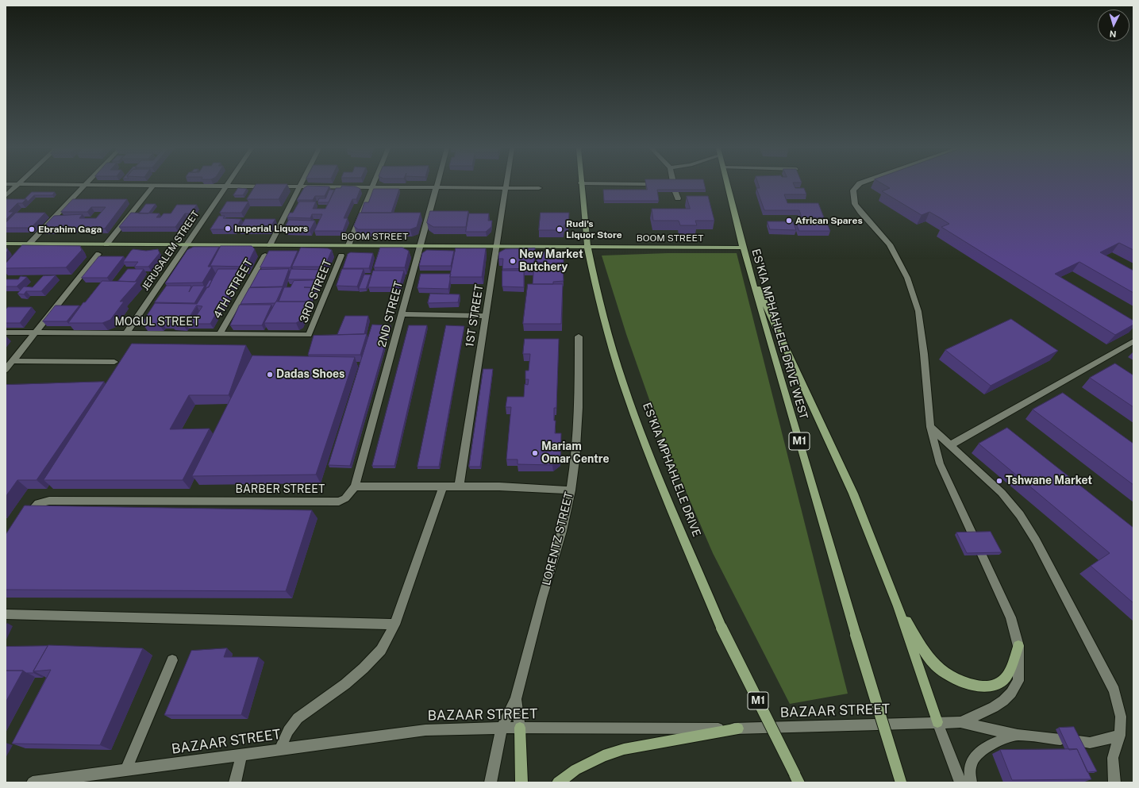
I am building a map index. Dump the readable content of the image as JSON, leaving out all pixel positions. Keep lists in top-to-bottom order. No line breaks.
{"streets":{"main road":["BOOM STREET","ES'KIA MPHAHLELE DRIVE WEST","M1","ES'KIA MPHAHLELE DRIVE"],"street":["JERUSALEM STREET","4TH STREET","3RD STREET","2ND STREET","1ST STREET","MOGUL STREET","BARBER STREET","LORENTZ STREET","BAZAAR STREET"]},"crossings":[["BOOM STREET","JERUSALEM STREET"],["BOOM STREET","2ND STREET"],["BOOM STREET","1ST STREET"],["BOOM STREET","ES'KIA MPHAHLELE DRIVE WEST"],["BOOM STREET","ES'KIA MPHAHLELE DRIVE"],["JERUSALEM STREET","MOGUL STREET"],["4TH STREET","MOGUL STREET"],["3RD STREET","MOGUL STREET"],["2ND STREET","BARBER STREET"],["LORENTZ STREET","BAZAAR STREET"]],"places":["African Spares","Imperial Liquors","Ebrahim Gaga","Rudi's Liquor Store","New Market Butchery","Dadas Shoes","Mariam Omar Centre","Tshwane Market"],"north":"bottom"}
